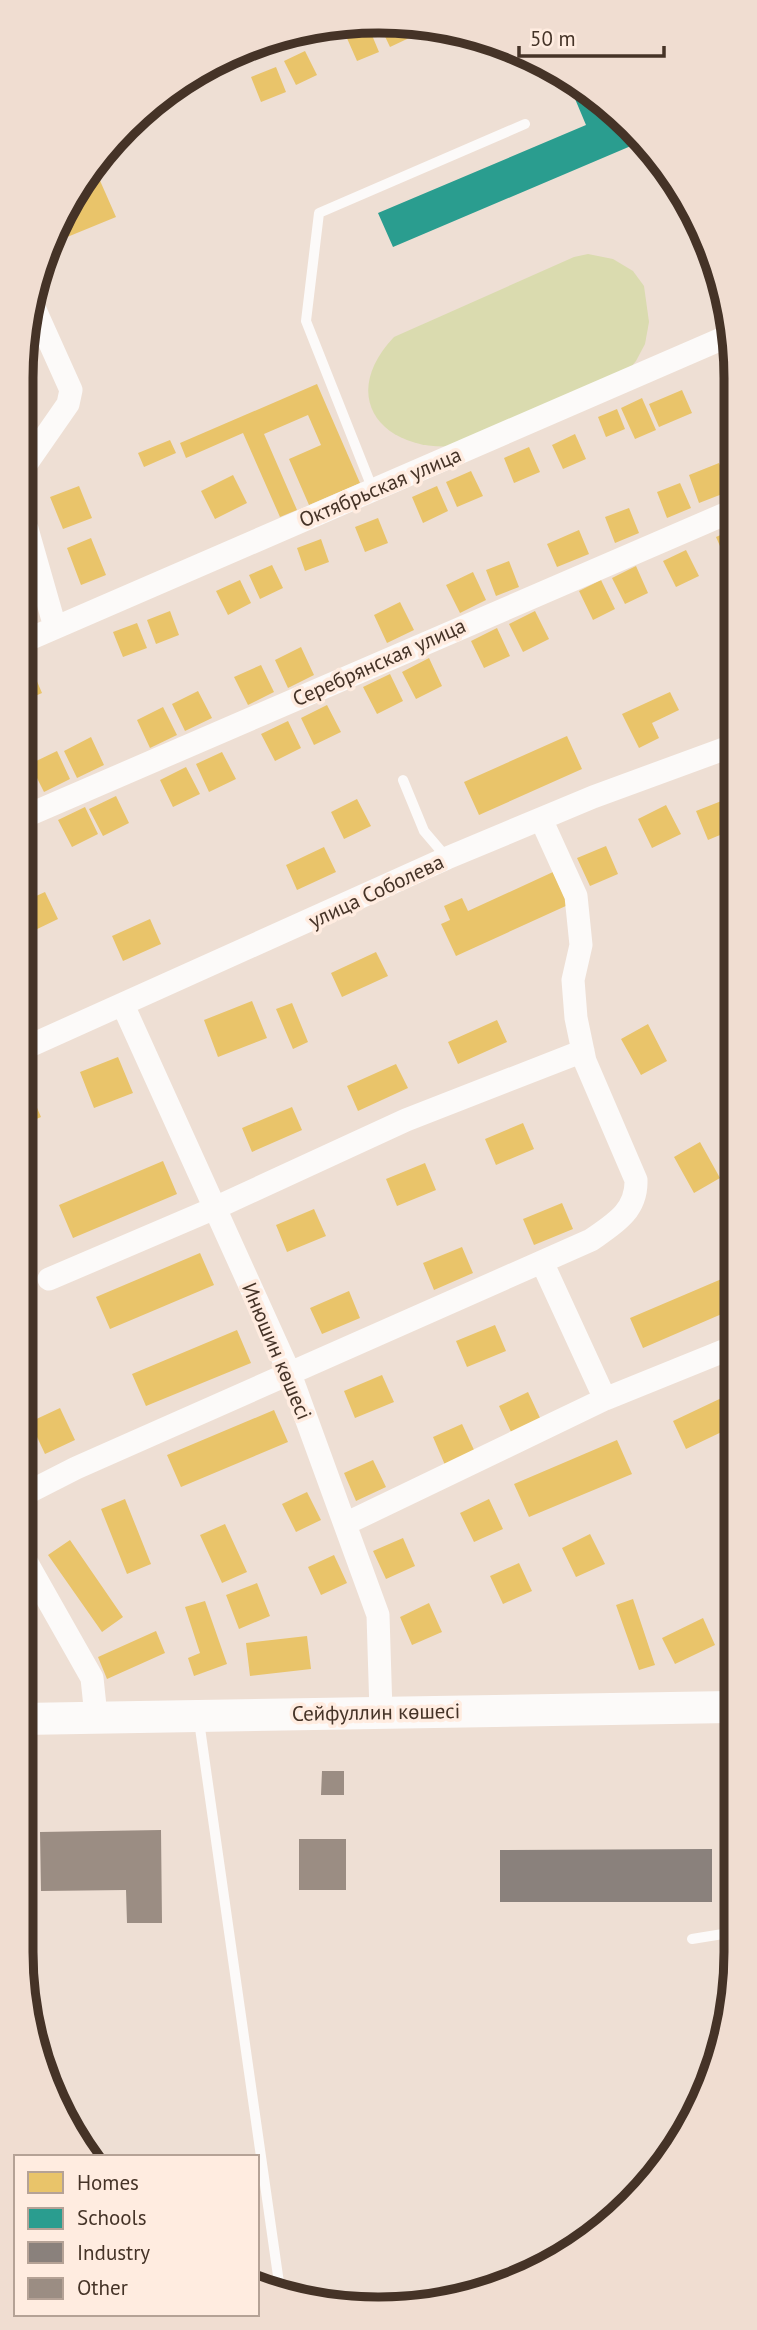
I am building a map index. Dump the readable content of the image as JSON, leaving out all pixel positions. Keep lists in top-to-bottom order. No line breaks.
{"streets":{"main road":["Сейфуллин көшесі"],"street":["Октябрьская улица","Серебрянская улица","улица Соболева","Инюшин көшесі"]},"crossings":[["улица Соболева","Инюшин көшесі"],["Инюшин көшесі","Сейфуллин көшесі"]],"legend":["Homes","Schools","Industry","Other"],"scale_bar":"50 m"}
